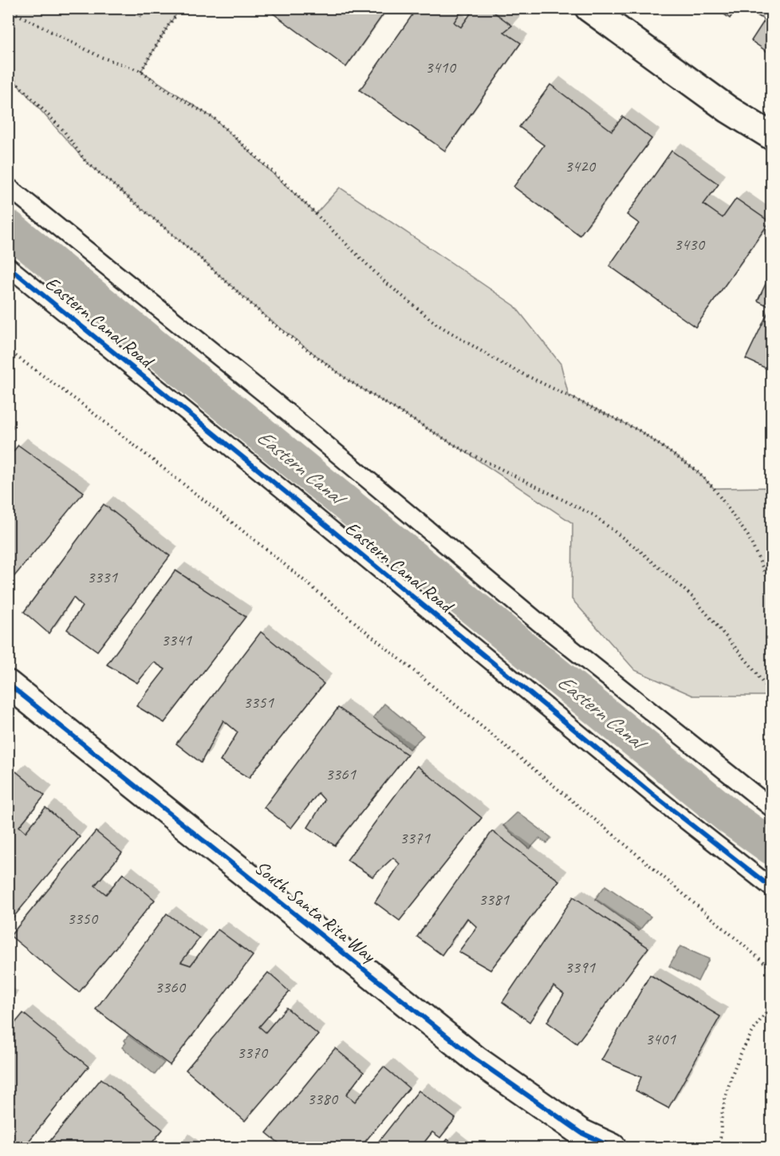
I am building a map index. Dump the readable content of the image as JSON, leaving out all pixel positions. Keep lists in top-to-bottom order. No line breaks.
{"streets":{"street":["South Santa Rita Way"],"lane":["Eastern Canal Road"]},"water":["Eastern Canal"],"house_numbers":["3410","3420","3430","3331","3341","3351","3361","3371","3381","3350","3391","3360","3401","3370","3380"]}
